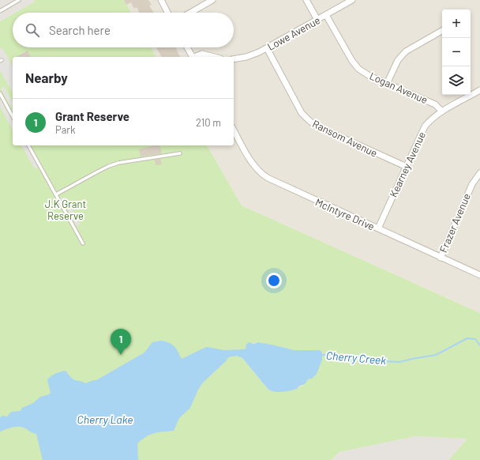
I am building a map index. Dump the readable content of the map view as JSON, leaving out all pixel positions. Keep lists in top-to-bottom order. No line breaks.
{"streets":{"street":["Lowe Avenue","Logan Avenue","Ransom Avenue","Kearney Avenue","McIntyre Drive","Frazer Avenue"]},"crossings":[["Lowe Avenue","Logan Avenue"],["Lowe Avenue","Ransom Avenue"],["Logan Avenue","Kearney Avenue"],["Ransom Avenue","Kearney Avenue"],["Kearney Avenue","McIntyre Drive"],["McIntyre Drive","Frazer Avenue"]],"water":["Cherry Creek","Cherry Lake"],"parks":["J.K Grant Reserve"],"page":{"map_buttons":["+","−"],"search":"Search here","heading":"Nearby","list":[{"mark":"1","name":"Grant Reserve","note":"Park","value":"210 m"}],"pins":"1"}}
